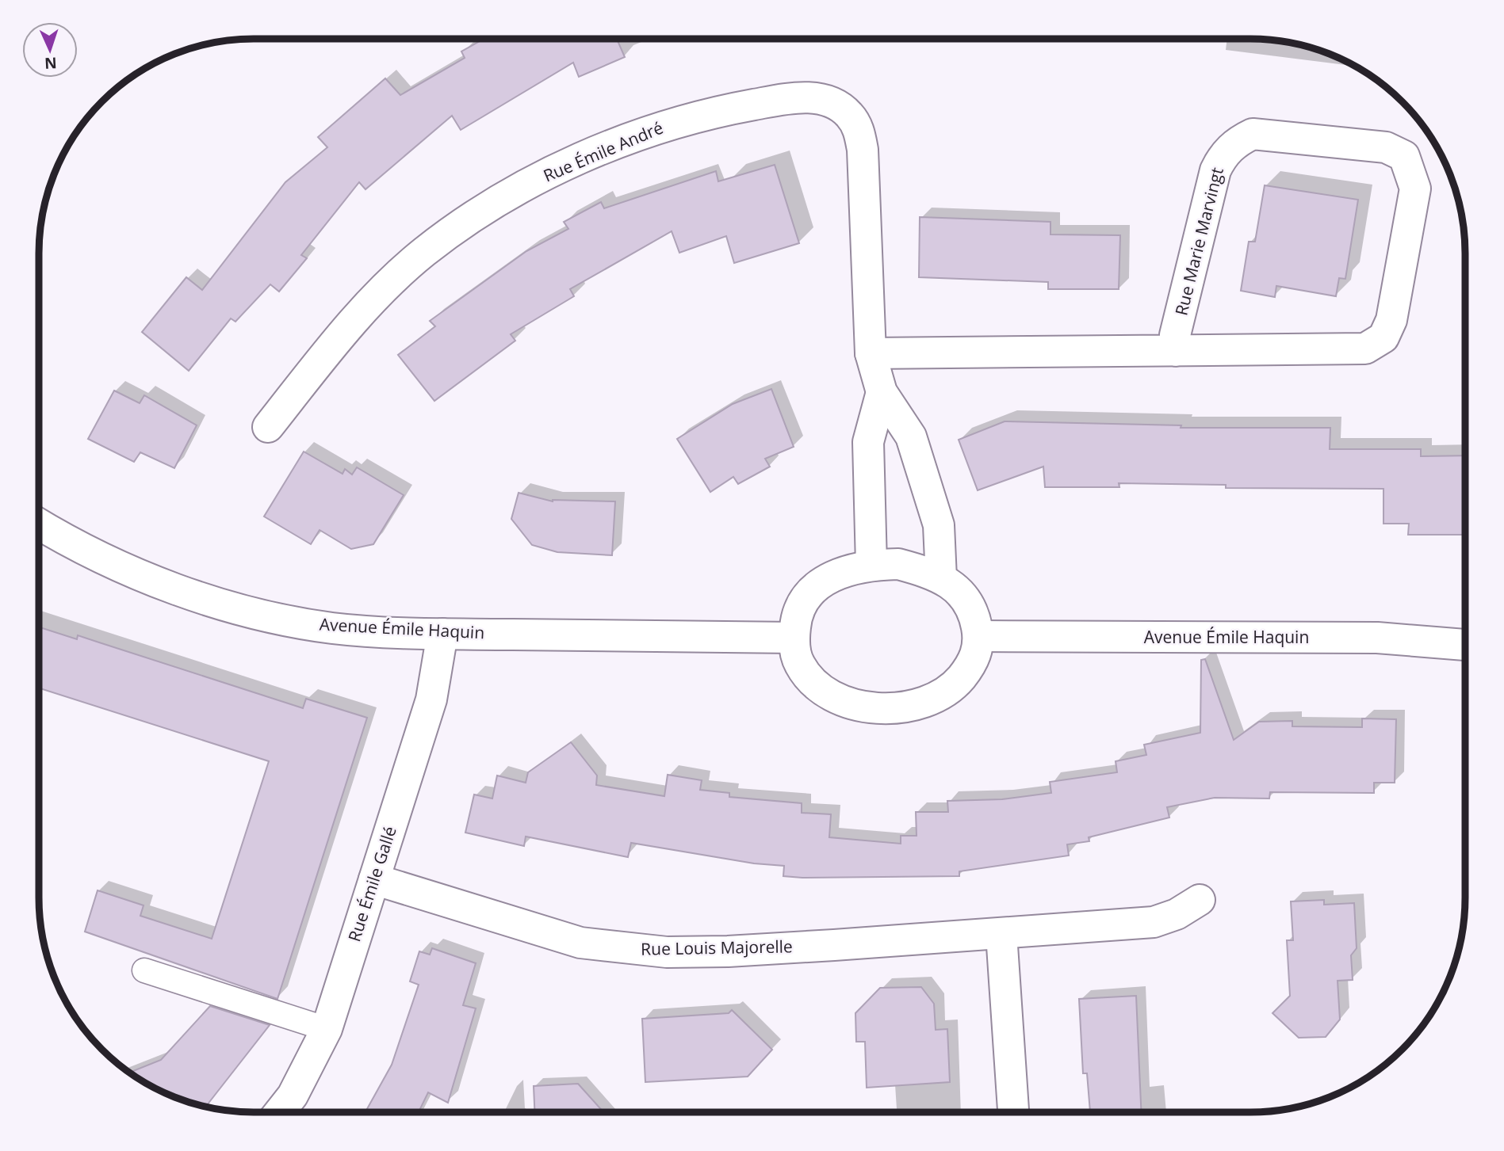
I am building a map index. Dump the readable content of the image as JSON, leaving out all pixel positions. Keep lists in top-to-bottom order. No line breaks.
{"streets":{"street":["Rue Émile André","Rue Marie Marvingt","Avenue Émile Haquin","Rue Émile Gallé","Rue Louis Majorelle"]},"crossings":[["Rue Émile André","Rue Marie Marvingt"],["Rue Émile André","Avenue Émile Haquin"],["Avenue Émile Haquin","Rue Émile Gallé"],["Rue Émile Gallé","Rue Louis Majorelle"]],"north":"bottom"}
